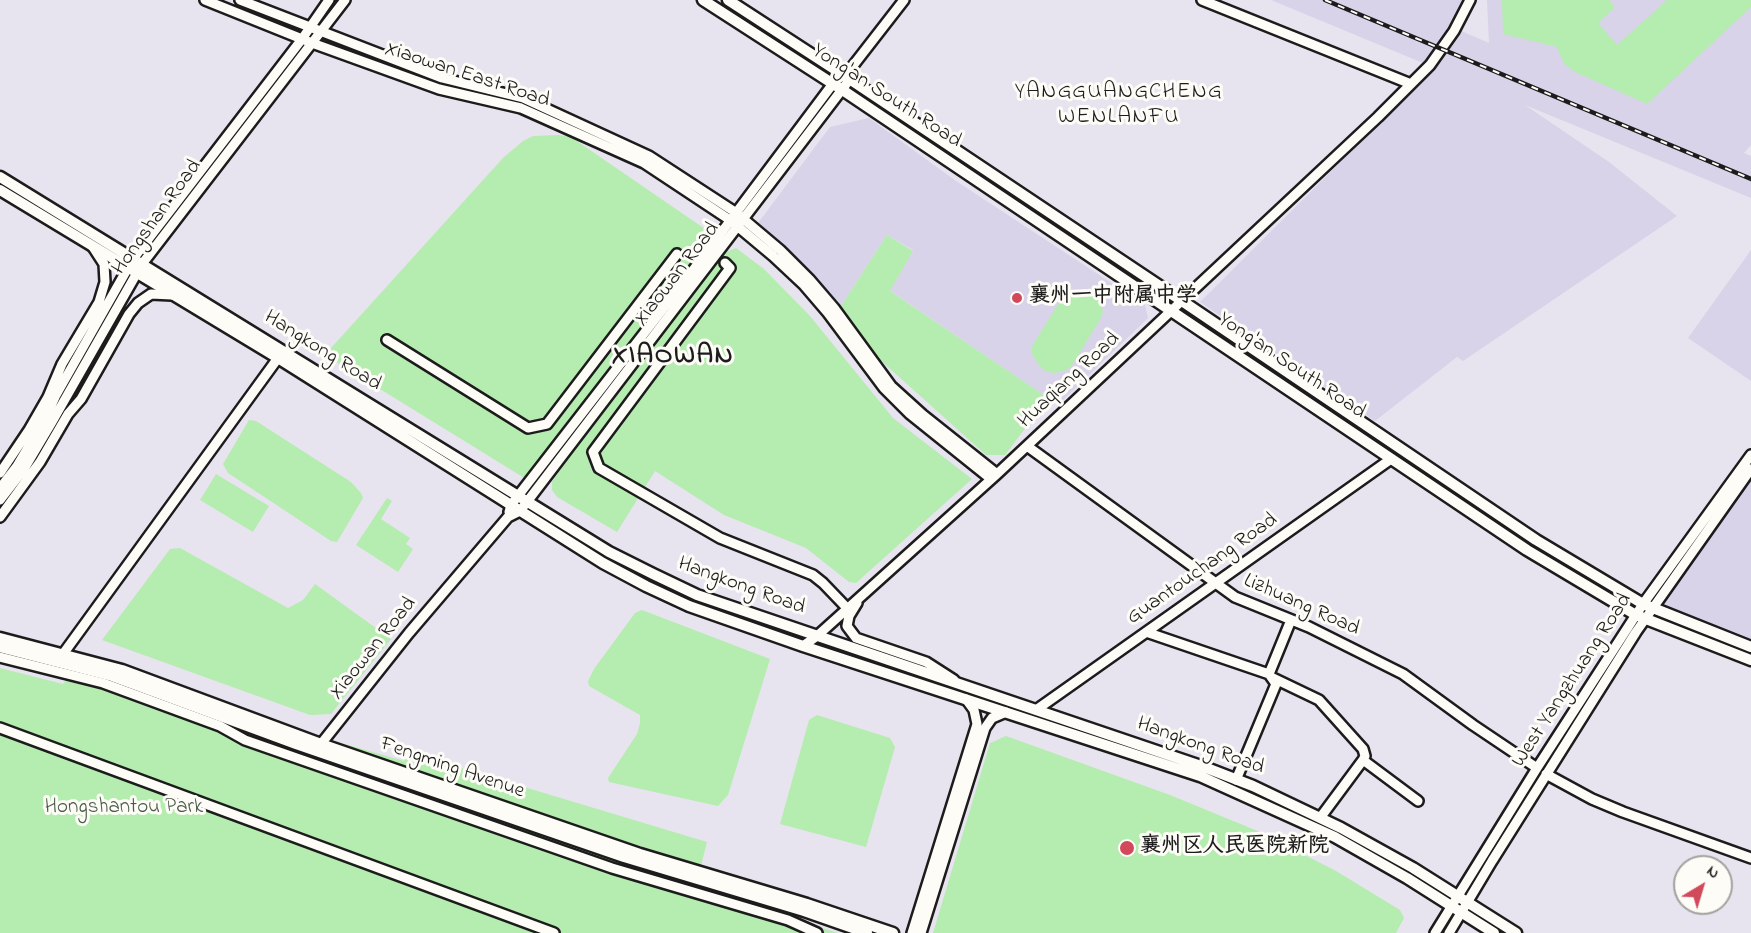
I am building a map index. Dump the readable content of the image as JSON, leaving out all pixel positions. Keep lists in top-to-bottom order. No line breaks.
{"streets":{"main road":["Yong'an South Road","Hangkong Road","Fengming Avenue"],"street":["Xiaowan East Road","Hongshan Road","Xiaowan Road","Huaqiang Road","Guantouchang Road","Lizhuang Road","West Yangzhuang Road"]},"crossings":[["Xiaowan East Road","Hongshan Road"],["Xiaowan East Road","Xiaowan Road"],["Xiaowan East Road","Huaqiang Road"],["Yong'an South Road","Xiaowan Road"],["Yong'an South Road","Huaqiang Road"],["Yong'an South Road","Guantouchang Road"],["Yong'an South Road","West Yangzhuang Road"],["Hongshan Road","Hangkong Road"],["Xiaowan Road","Hangkong Road"],["Xiaowan Road","Fengming Avenue"],["Hangkong Road","Huaqiang Road"],["Hangkong Road","Guantouchang Road"],["Hangkong Road","West Yangzhuang Road"],["Huaqiang Road","Lizhuang Road"],["Guantouchang Road","Lizhuang Road"],["Lizhuang Road","West Yangzhuang Road"]],"districts":["YANGGUANGCHENG WENLANFU","XIAOWAN"],"parks":["Hongshantou Park"],"places":["襄州一中附属中学","襄州区人民医院新院"],"north":"top right"}
